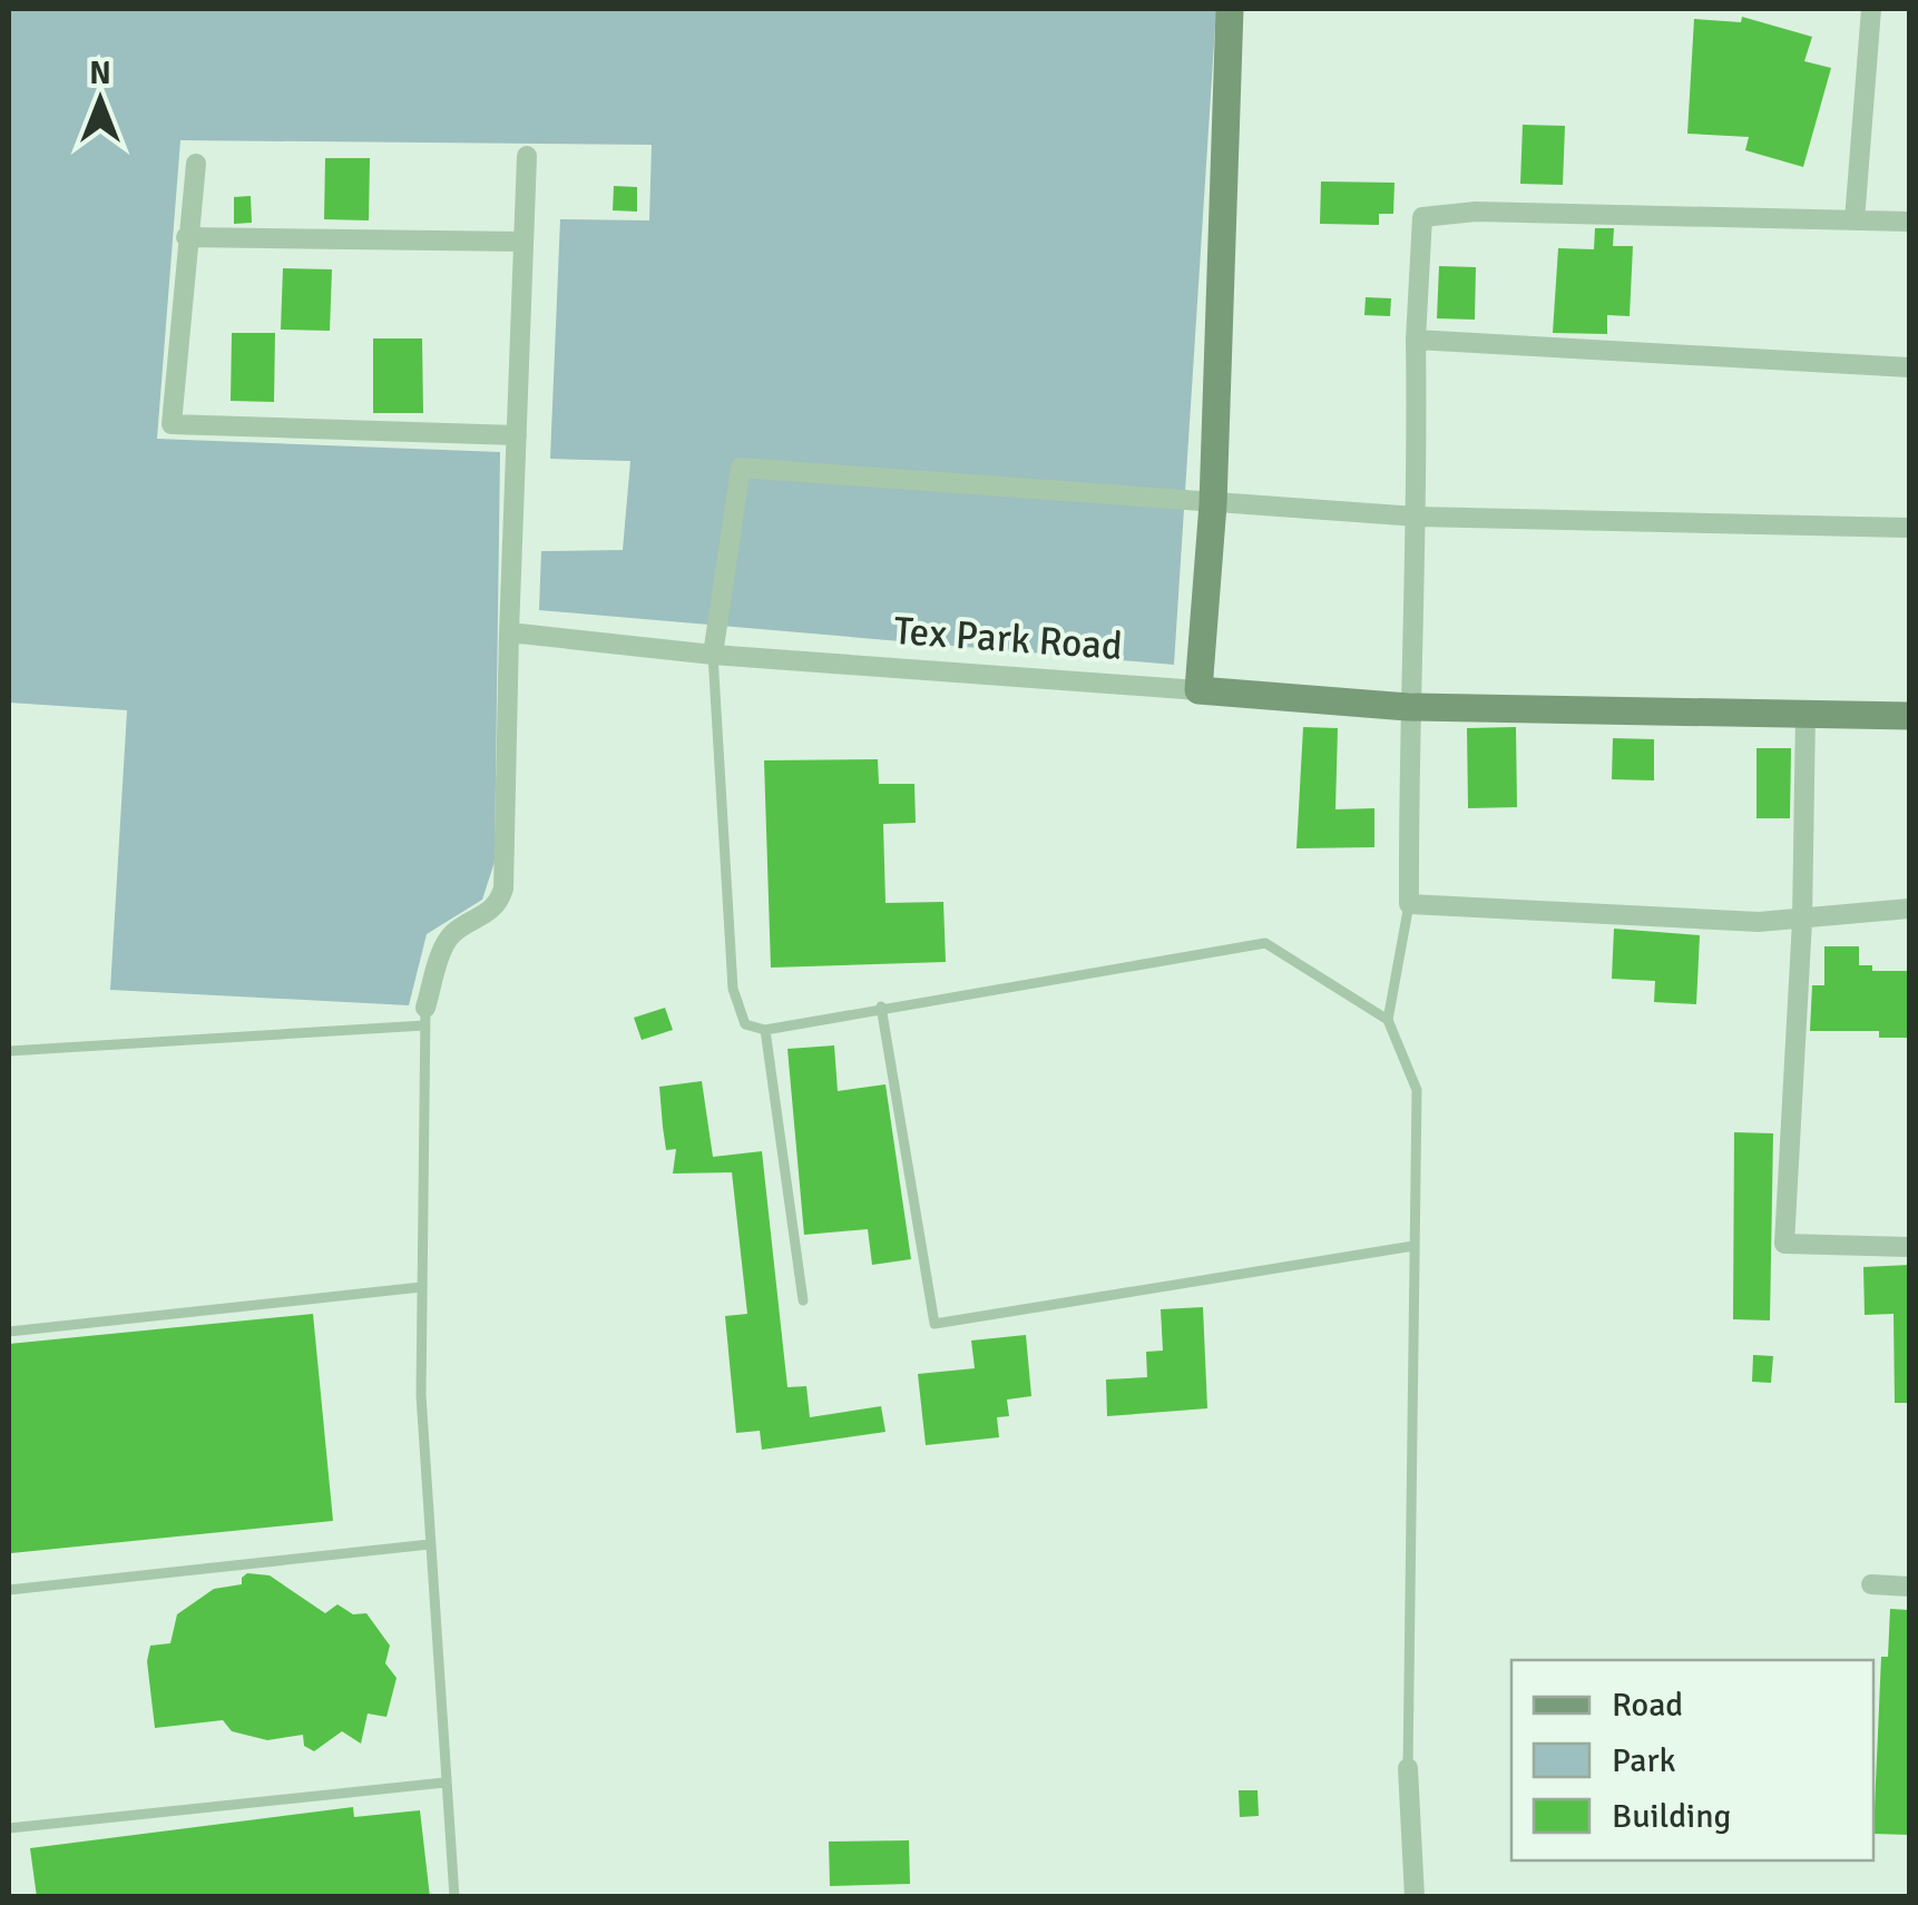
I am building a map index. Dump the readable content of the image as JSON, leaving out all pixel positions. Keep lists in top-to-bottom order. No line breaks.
{"streets":{"street":["Tex Park Road"]},"legend":["Road","Park","Building"],"north":"top"}
